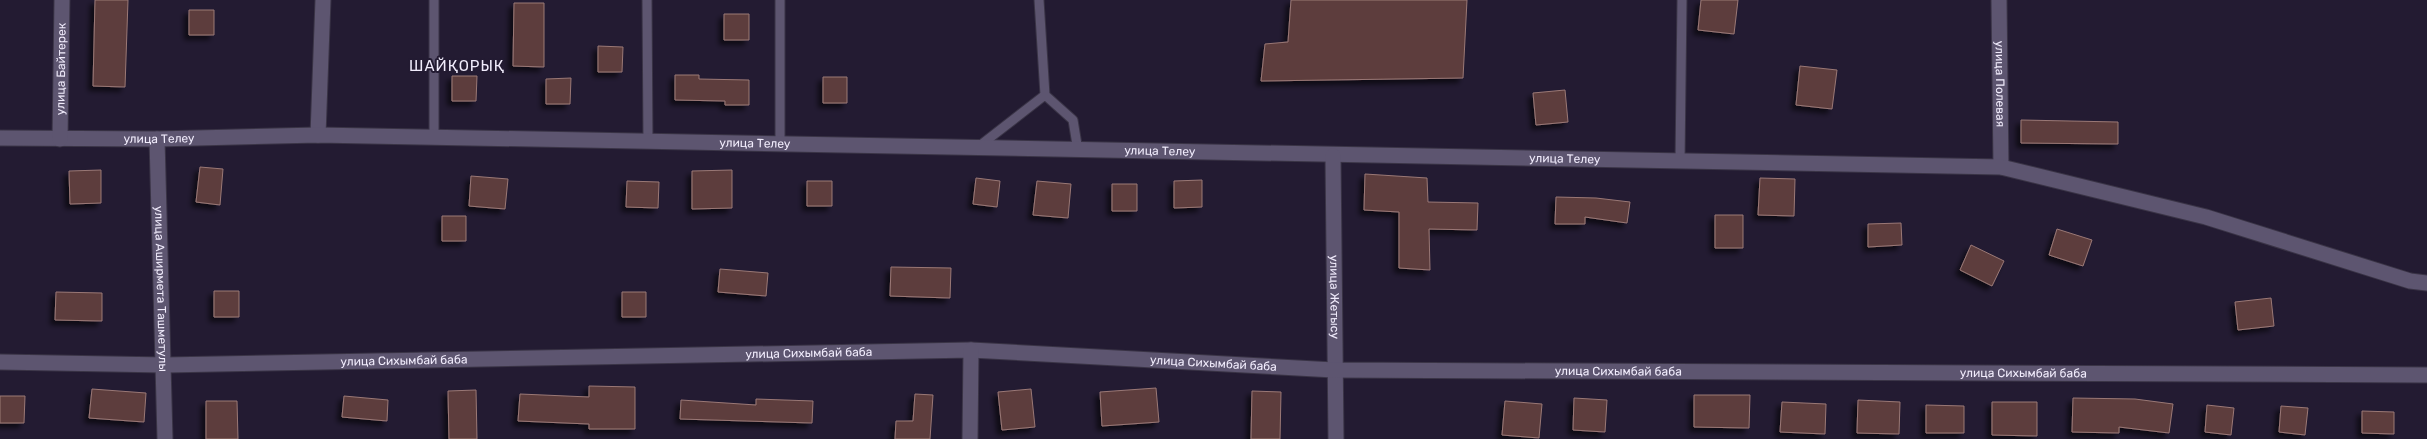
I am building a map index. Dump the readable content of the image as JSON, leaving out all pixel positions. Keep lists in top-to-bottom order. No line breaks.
{"streets":{"street":["улица Байтерек","улица Полевая","улица Телеу","улица Аширмета Ташметулы","улица Жетысу","улица Сихымбай баба"]},"crossings":[["улица Байтерек","улица Телеу"],["улица Полевая","улица Телеу"],["улица Телеу","улица Аширмета Ташметулы"],["улица Телеу","улица Жетысу"],["улица Аширмета Ташметулы","улица Сихымбай баба"],["улица Жетысу","улица Сихымбай баба"]],"districts":["ШАЙҚОРЫҚ"]}
